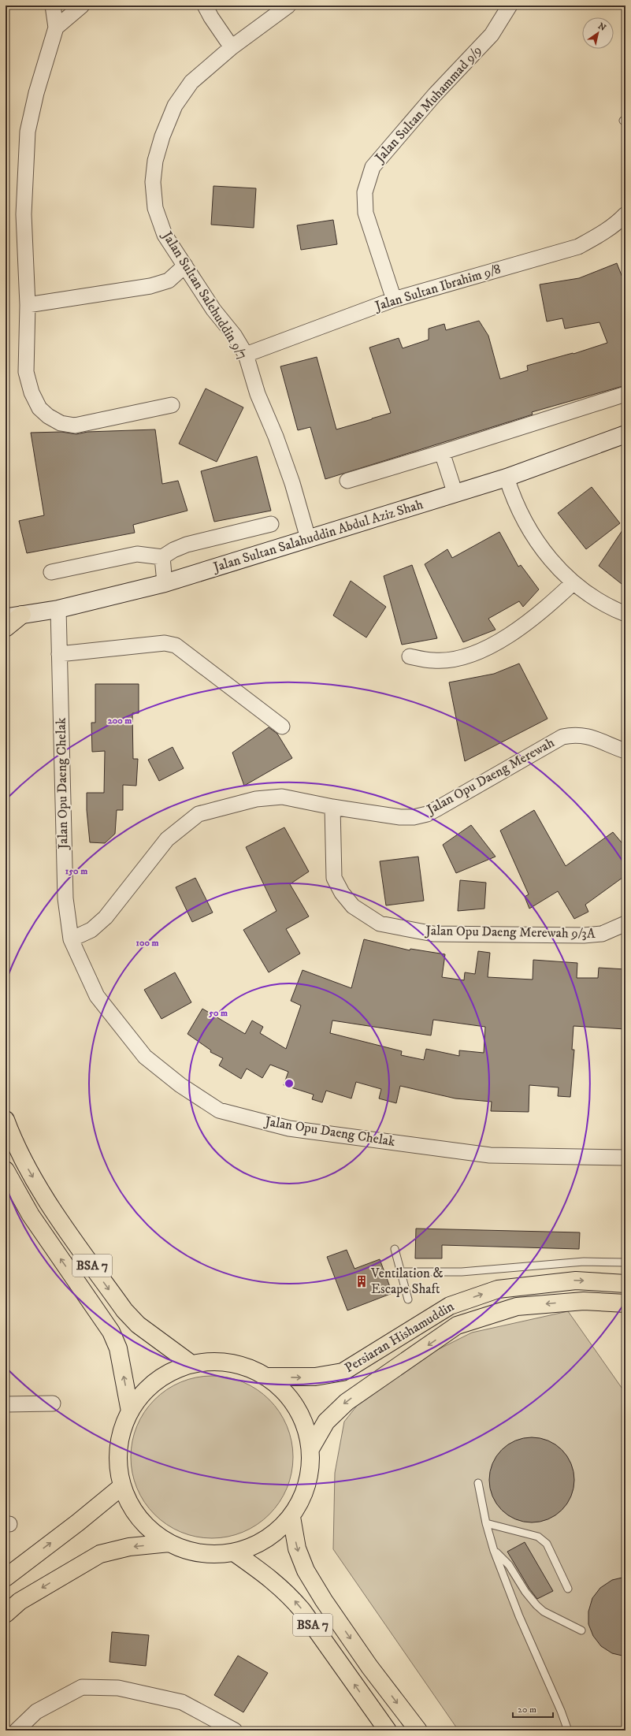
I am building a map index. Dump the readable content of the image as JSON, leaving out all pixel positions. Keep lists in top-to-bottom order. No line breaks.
{"streets":{"main road":["BSA 7","Persiaran Hishamuddin"],"street":["Jalan Sultan Muhammad 9/9","Jalan Sultan Ibrahim 9/8","Jalan Sultan Salehuddin 9/7","Jalan Sultan Salahuddin Abdul Aziz Shah","Jalan Opu Daeng Merewah","Jalan Opu Daeng Chelak","Jalan Opu Daeng Merewah 9/3A"]},"crossings":[["Jalan Sultan Muhammad 9/9","Jalan Sultan Ibrahim 9/8"],["Jalan Sultan Ibrahim 9/8","Jalan Sultan Salehuddin 9/7"],["Jalan Sultan Salehuddin 9/7","Jalan Sultan Salahuddin Abdul Aziz Shah"],["Jalan Sultan Salahuddin Abdul Aziz Shah","Jalan Opu Daeng Chelak"],["Jalan Opu Daeng Merewah","Jalan Opu Daeng Chelak"],["Jalan Opu Daeng Merewah","Jalan Opu Daeng Merewah 9/3A"]],"places":{"building":["Ventilation & Escape Shaft"]},"scale_bar":"20 m","north":"top right","rings":["200 m","150 m","100 m","50 m"]}
